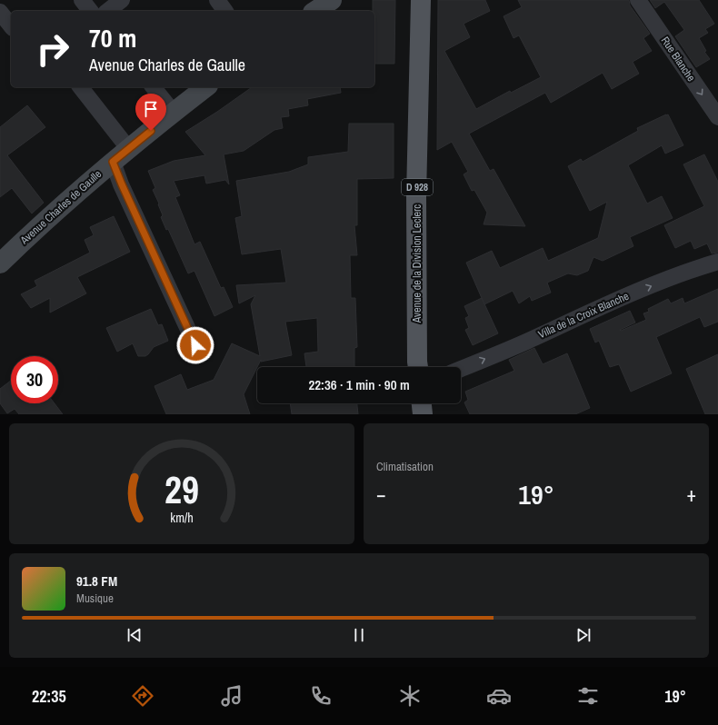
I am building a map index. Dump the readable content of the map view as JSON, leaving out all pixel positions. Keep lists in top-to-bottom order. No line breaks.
{"streets":{"main road":["D 928","Avenue Charles de Gaulle","Avenue de la Division Leclerc"],"street":["Rue Blanche","Villa de la Croix Blanche"]},"one_way":["Rue Blanche","Villa de la Croix Blanche"],"page":{"turn":["70 m","Avenue Charles de Gaulle"],"limit":"30","trip":"22:36 · 1 min · 90 m","tile":"Climatisation","heat":["−","19°","+"],"song":["91.8 FM","Musique"],"tabs":["22:35","19°"],"gauge":["29","km/h"]}}
